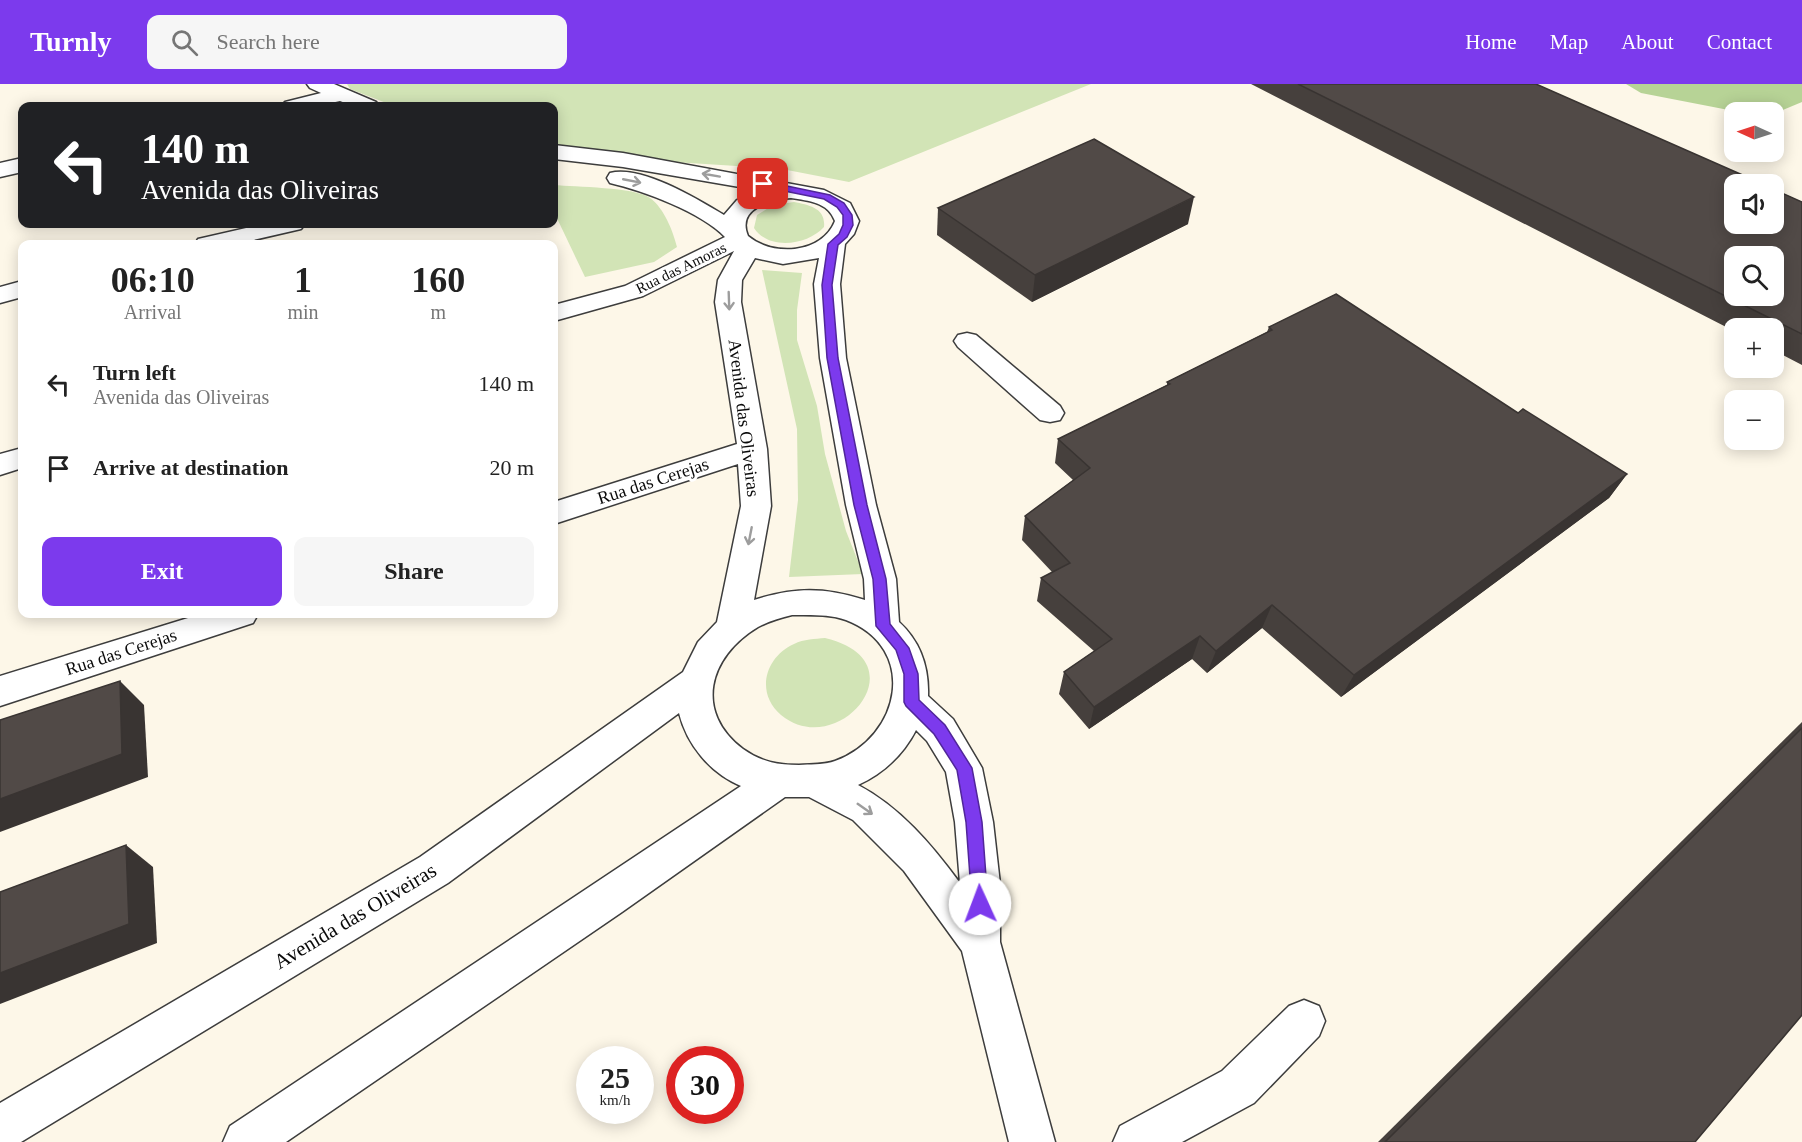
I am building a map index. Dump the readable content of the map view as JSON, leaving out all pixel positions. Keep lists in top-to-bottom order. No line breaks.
{"streets":{"street":["Rua das Amoras","Avenida das Oliveiras","Rua das Cerejas"]},"crossings":[["Rua das Amoras","Avenida das Oliveiras"],["Avenida das Oliveiras","Rua das Cerejas"]],"north":"left","page":{"header":"Turnly","search":"Search here","nav":["Home","Map","About","Contact"],"map_buttons":["+","−"],"turn":["140 m","Avenida das Oliveiras"],"eta":["06:10","Arrival","1","min","160","m"],"list":[{"name":"Turn left","note":"Avenida das Oliveiras","value":"140 m"},{"name":"Arrive at destination","value":"20 m"}],"buttons":["Exit","Share"],"speed":"25 km/h","limit":"30"}}
